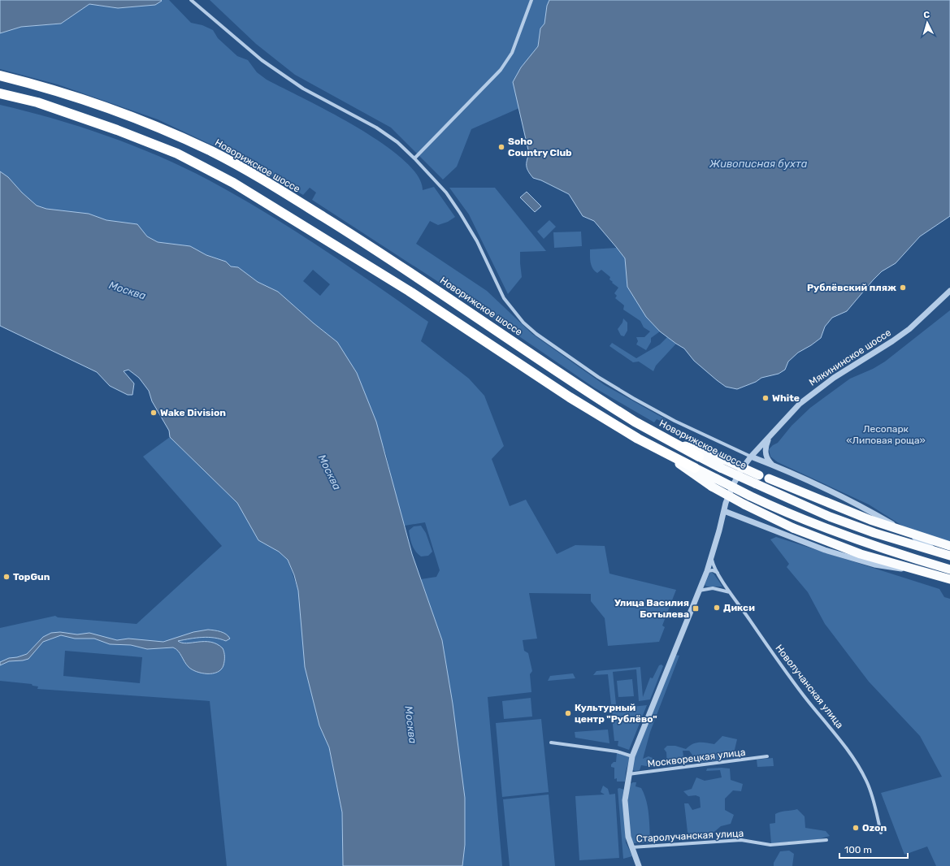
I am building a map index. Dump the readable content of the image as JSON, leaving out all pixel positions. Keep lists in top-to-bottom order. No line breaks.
{"streets":{"highway":["Новорижское шоссе"],"street":["Мякининское шоссе","Новолучанская улица","Москворецкая улица","Старолучанская улица"]},"crossings":[["Мякининское шоссе","Новолучанская улица"],["Мякининское шоссе","Москворецкая улица"],["Мякининское шоссе","Старолучанская улица"]],"water":["Живописная бухта","Москва"],"parks":["Лесопарк «Липовая роща»"],"places":{"other":["Soho Country Club","Рублёвский пляж","White","Wake Division","TopGun","Дикси","Культурный центр \"Рублёво\"","Ozon"],"transit":["Улица Василия Ботылева"]},"scale_bar":"100 m","north":"top"}
